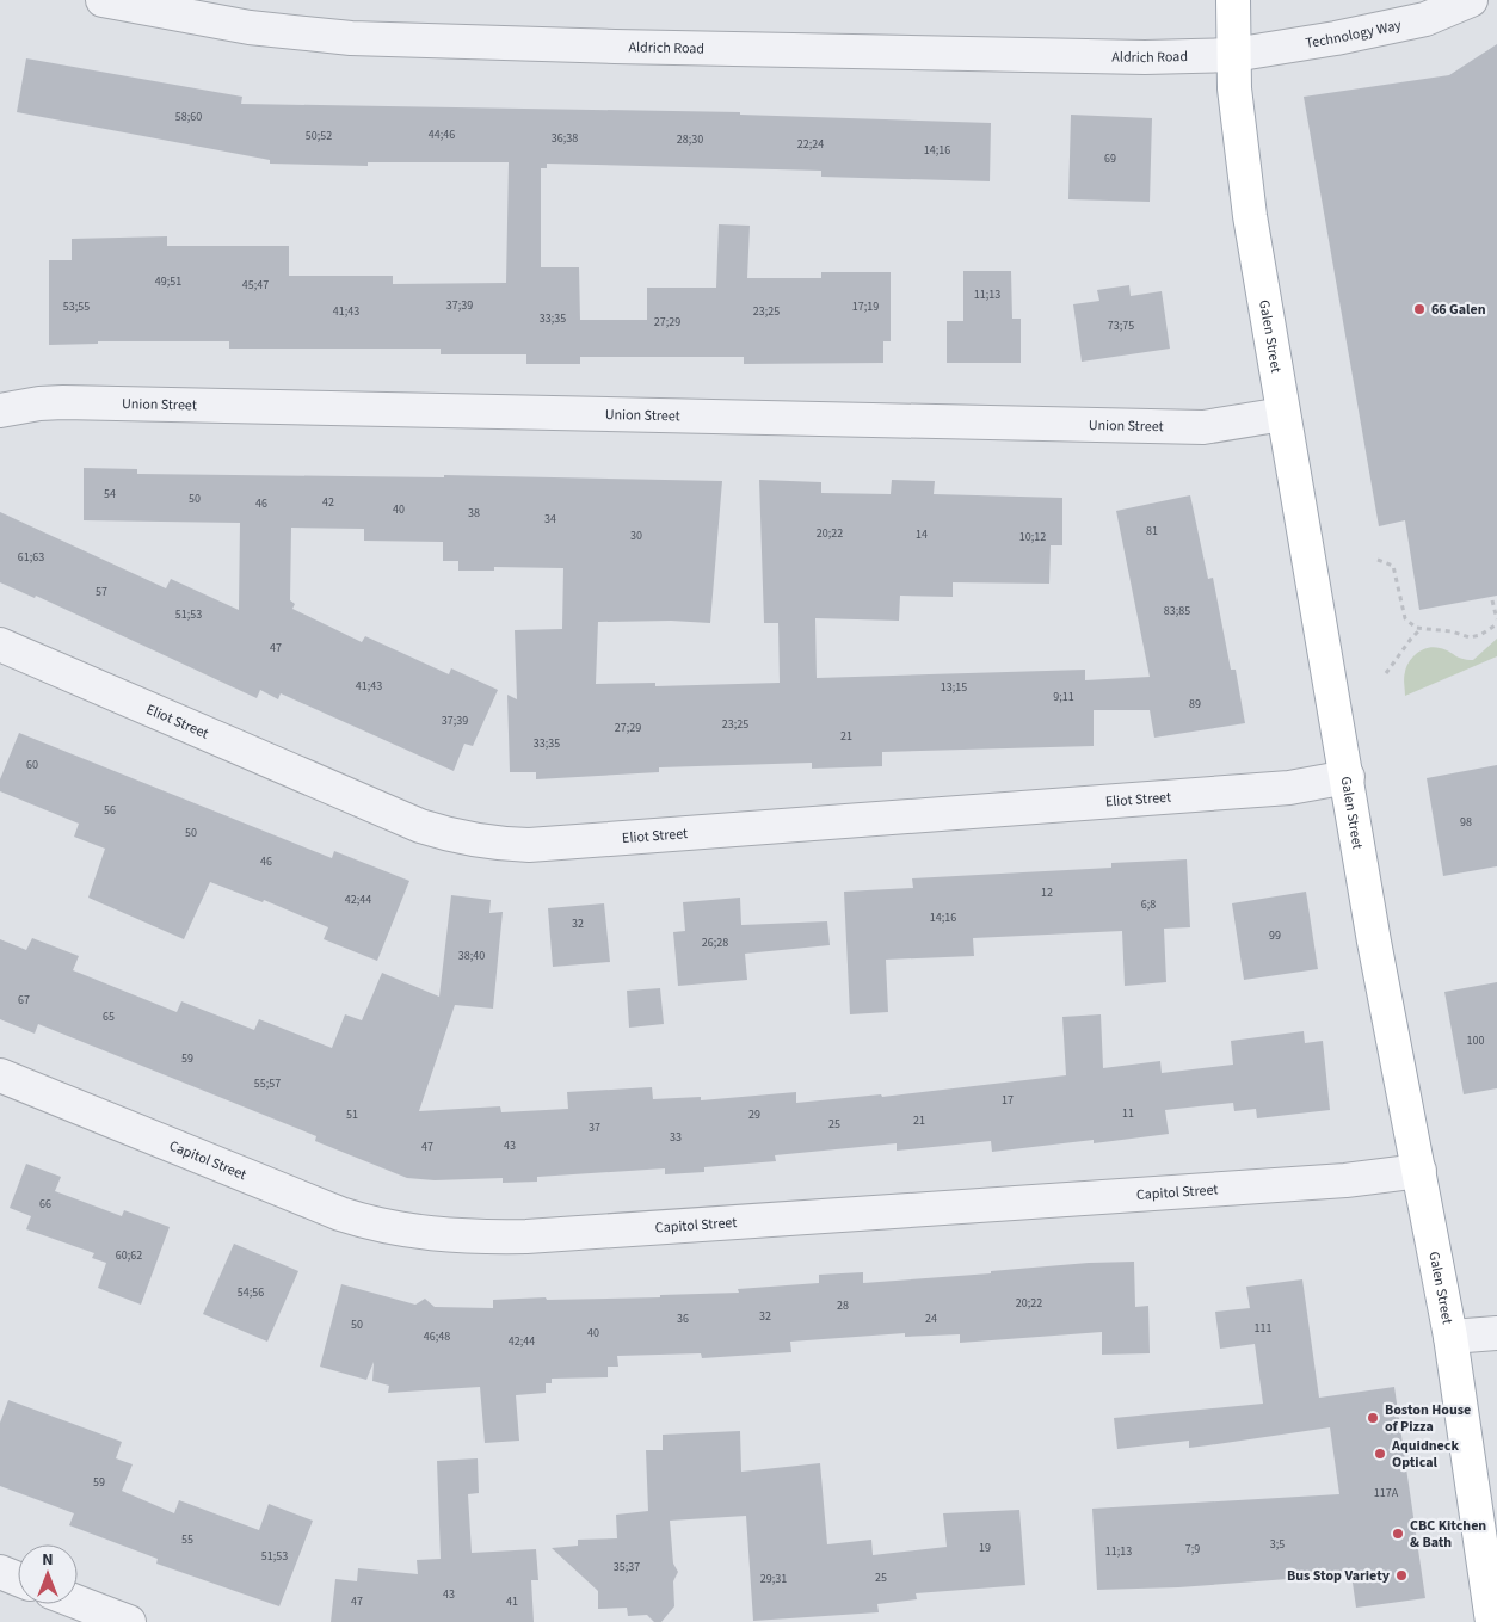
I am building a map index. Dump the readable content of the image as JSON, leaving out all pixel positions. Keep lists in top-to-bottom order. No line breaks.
{"streets":{"main road":["Galen Street"],"street":["Technology Way","Aldrich Road","Union Street","Eliot Street","Capitol Street"]},"crossings":[["Technology Way","Aldrich Road"],["Technology Way","Galen Street"],["Aldrich Road","Galen Street"],["Galen Street","Union Street"],["Galen Street","Eliot Street"],["Galen Street","Capitol Street"]],"places":["66 Galen","Boston House of Pizza","Aquidneck Optical","CBC Kitchen & Bath","Bus Stop Variety"],"house_numbers":["58;60","44;46","50;52","36;38","28;30","22;24","14;16","69","49;51","45;47","11;13","37;39","53;55","17;19","41;43","23;25","33;35","27;29","73;75","54","50","42","46","40","38","34","81","20;22","14","30","10;12","61;63","57","83;85","51;53","47","41;43","13;15","9;11","89","37;39","23;25","27;29","21","33;35","60","56","98","50","46","12","42;44","6;8","14;16","32","99","26;28","38;40","67","65","100","59","55;57","17","11","51","29","21","25","37","33","43","47","66","60;62","54;56","20;22","28","32","36","24","50","111","40","46;48","42;44","59","117A","55","3;5","19","7;9","11;13","51;53","35;37","25","29;31","43","47","41"],"north":"top"}
